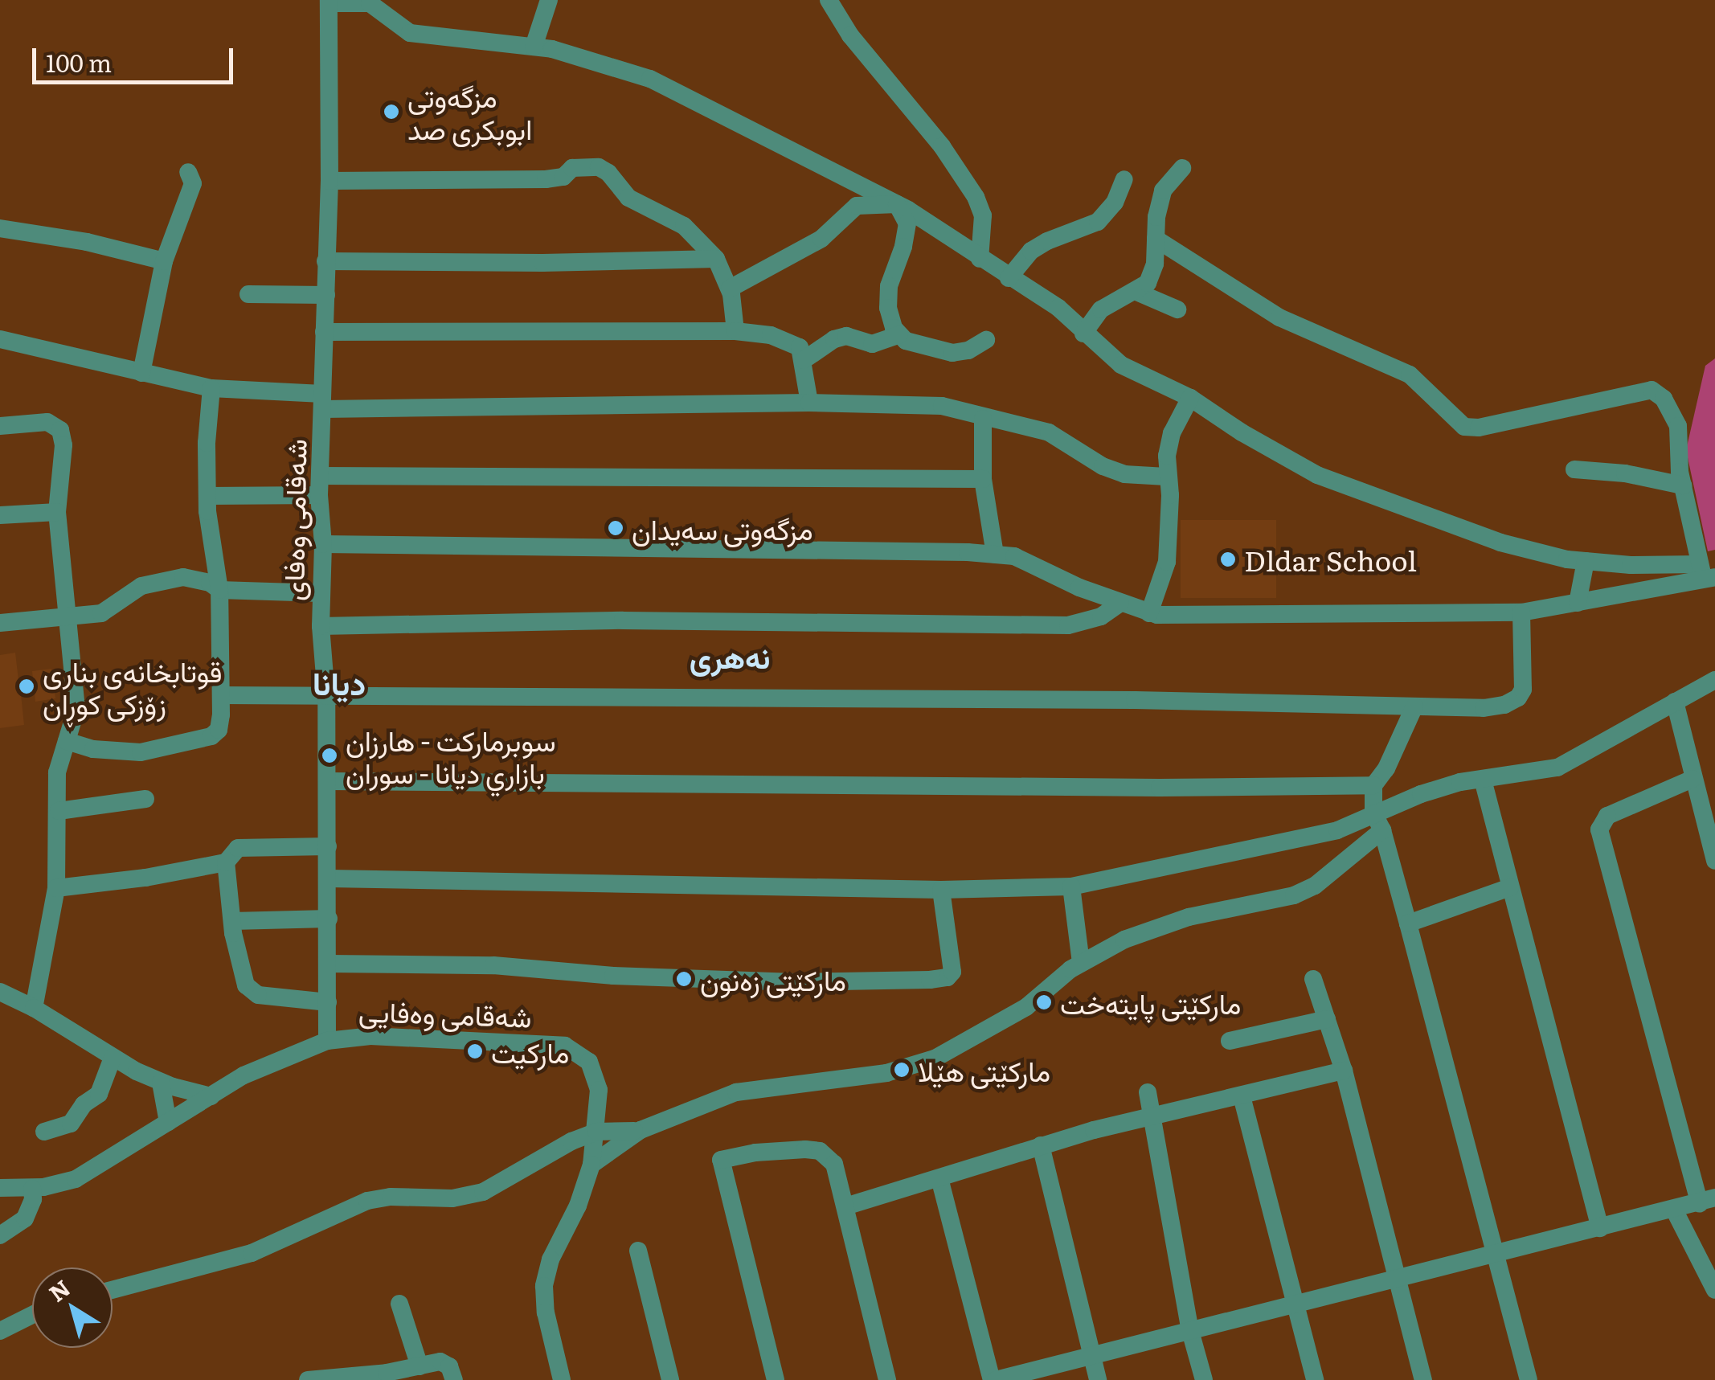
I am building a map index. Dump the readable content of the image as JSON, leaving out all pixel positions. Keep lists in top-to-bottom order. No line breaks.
{"streets":{"street":["شەقامی وەفای","شەقامی وەفایی"]},"crossings":[["شەقامی وەفای","شەقامی وەفایی"]],"districts":["نەھری","دیانا"],"places":["مزگەوتی ابوبکری صد","مزگەوتی سەیدان","Dldar School","قوتابخانەی بناری زۆزکی کوڕان","سوبرماركت - هارزان بازاري ديانا - سوران","مارکێتی زەنون","مارکێتی پایتەخت","ماركيت","مارکێتی هێلا"],"scale_bar":"100 m","north":"top left"}
